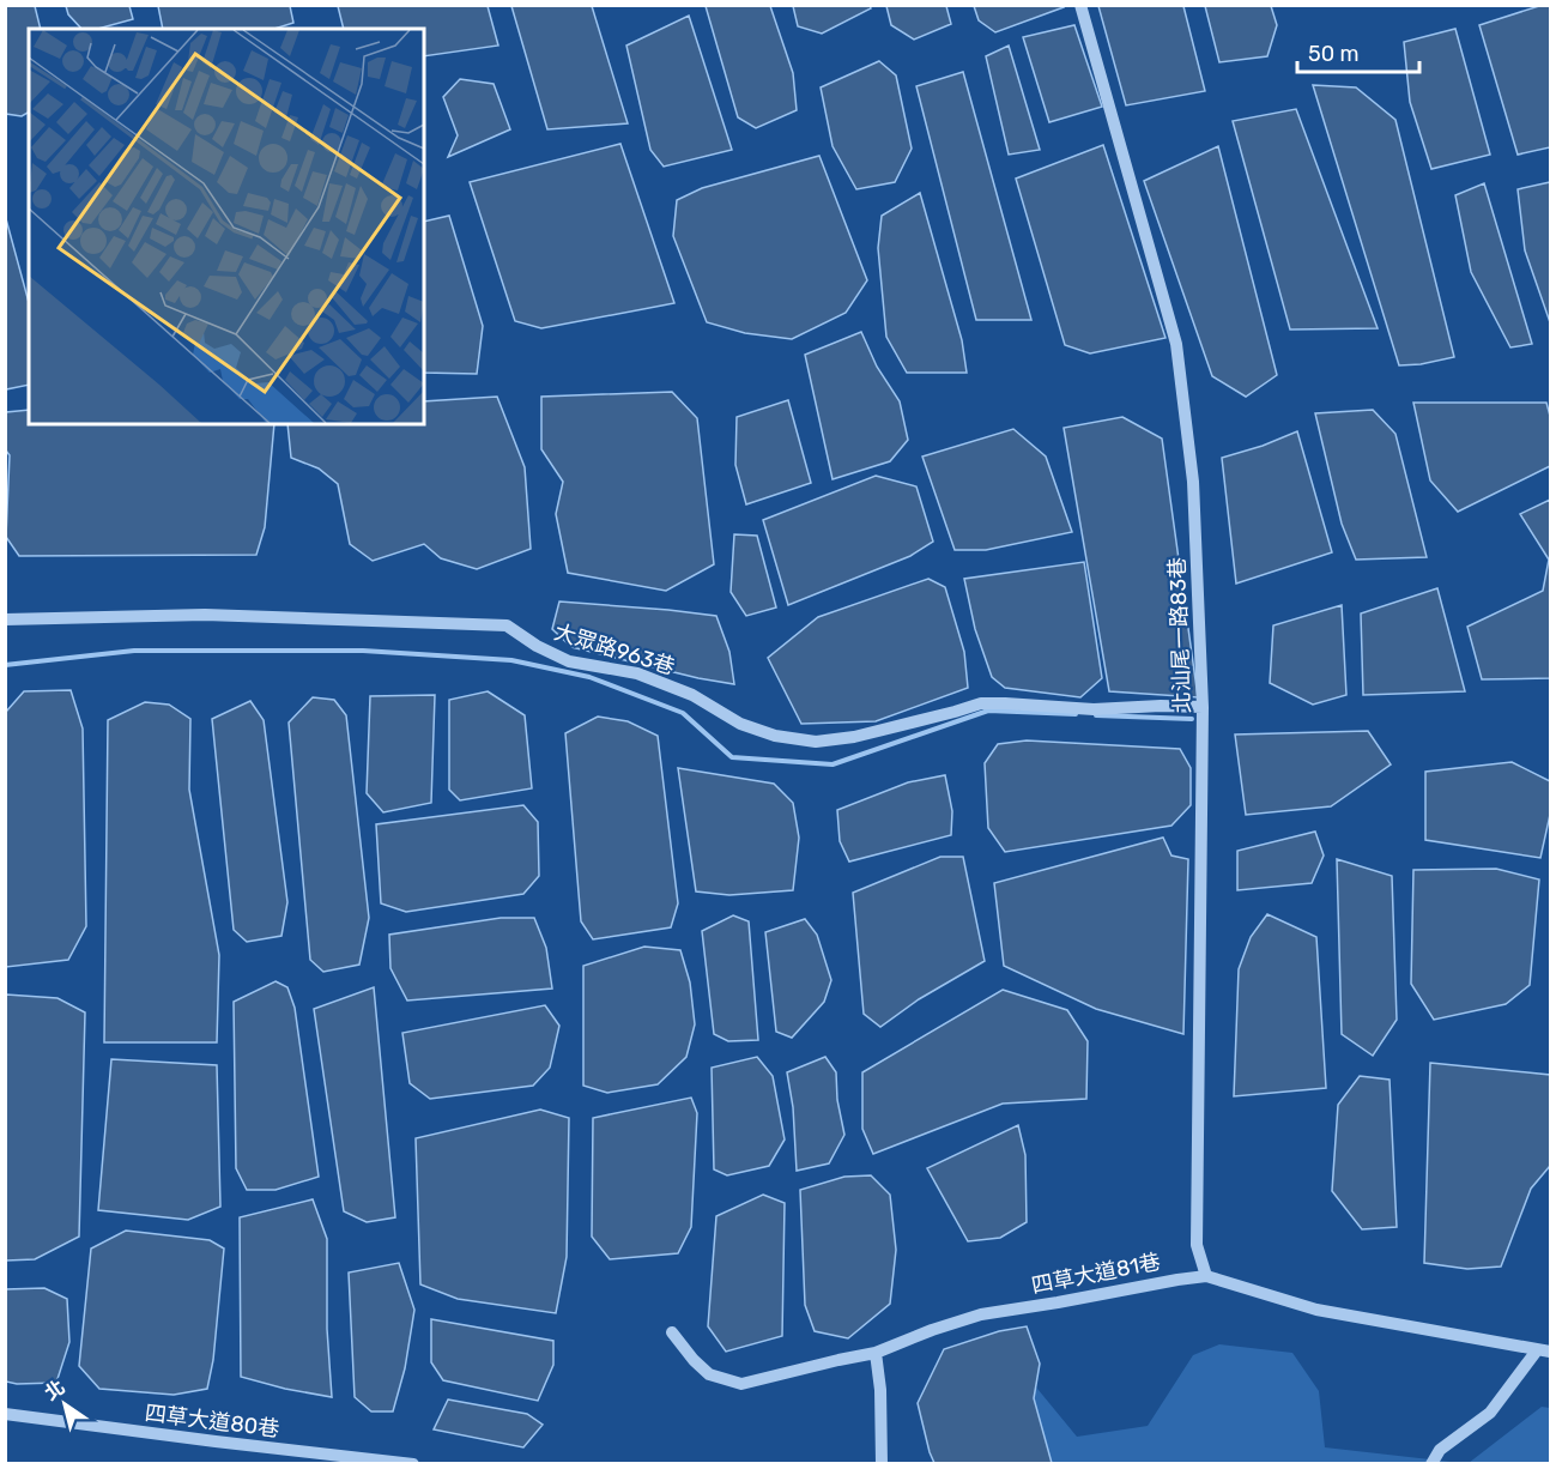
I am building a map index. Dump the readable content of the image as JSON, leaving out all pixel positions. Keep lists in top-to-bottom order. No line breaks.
{"streets":{"lane":["北汕尾一路83巷","大眾路963巷","四草大道81巷","四草大道80巷"]},"crossings":[["北汕尾一路83巷","大眾路963巷"],["北汕尾一路83巷","四草大道81巷"]],"scale_bar":"50 m","north":"top left"}
